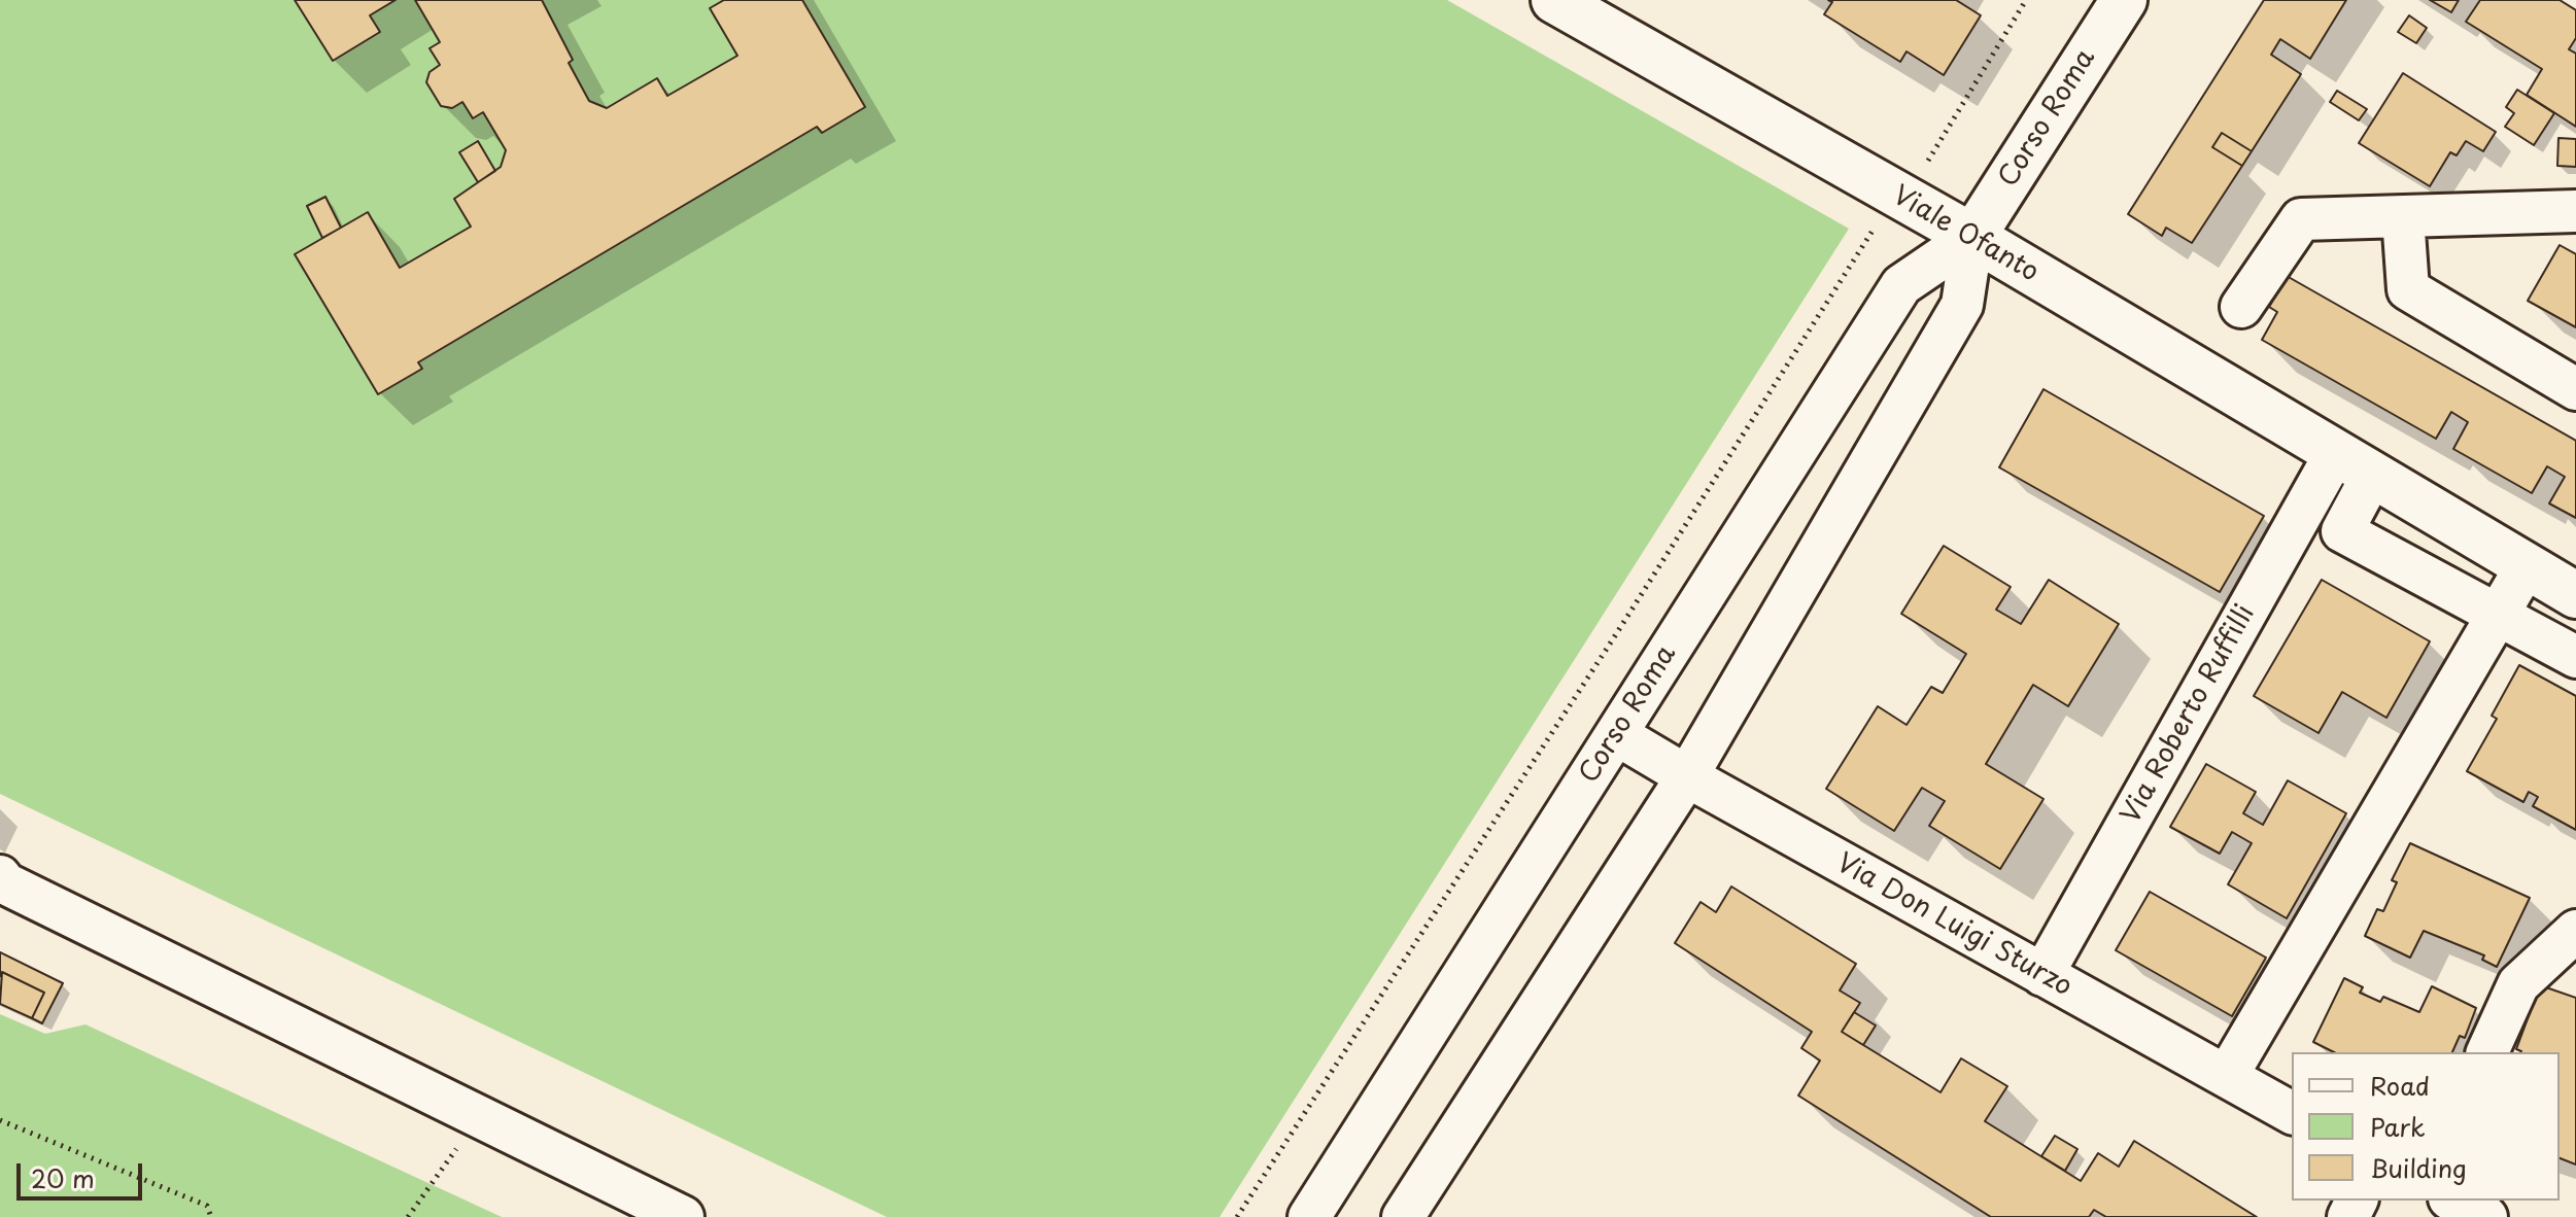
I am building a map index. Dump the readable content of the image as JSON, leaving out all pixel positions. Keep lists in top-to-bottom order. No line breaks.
{"streets":{"main road":["Corso Roma","Viale Ofanto"],"street":["Via Roberto Ruffilli","Via Don Luigi Sturzo"]},"crossings":[["Corso Roma","Viale Ofanto"],["Corso Roma","Via Don Luigi Sturzo"],["Viale Ofanto","Via Roberto Ruffilli"],["Via Roberto Ruffilli","Via Don Luigi Sturzo"]],"legend":["Road","Park","Building"],"scale_bar":"20 m"}
